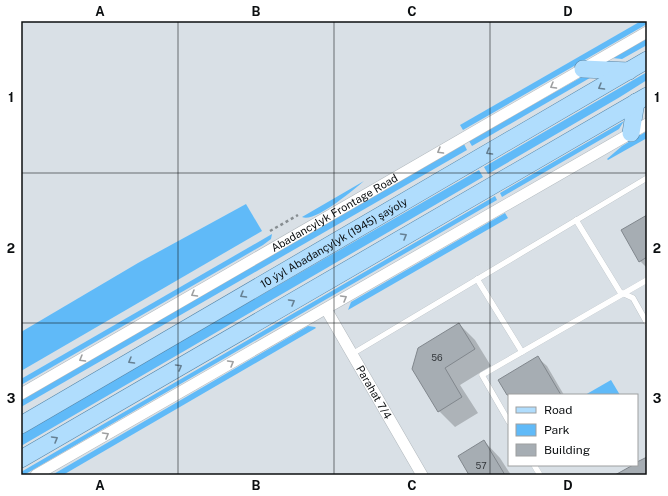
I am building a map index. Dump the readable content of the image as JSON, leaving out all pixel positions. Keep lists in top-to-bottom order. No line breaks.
{"streets":{"main road":["10 ýyl Abadançylyk (1945) şaýoly"],"street":["Abadancylyk Frontage Road","Parahat 7/4"]},"house_numbers":["56","57"],"legend":["Road","Park","Building"],"grid":{"columns":["A","B","C","D"],"rows":["1","2","3"]}}
